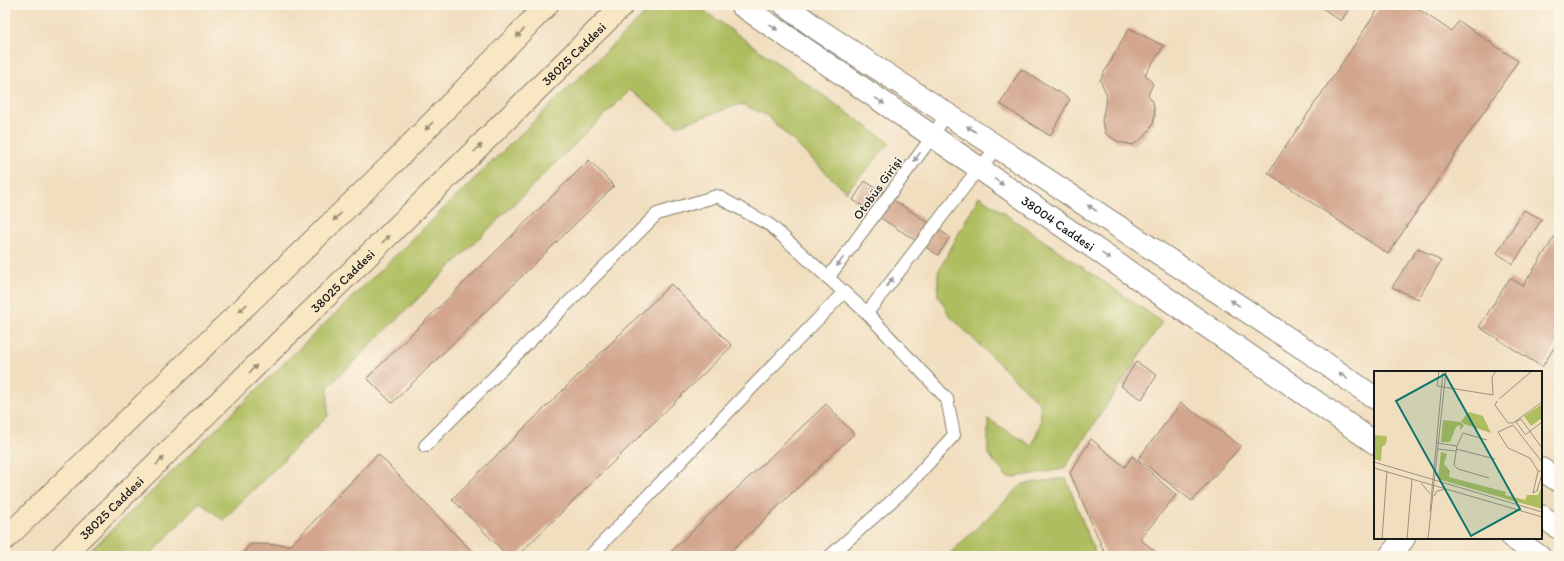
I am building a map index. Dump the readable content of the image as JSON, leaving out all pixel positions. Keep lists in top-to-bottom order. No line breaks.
{"streets":{"main road":["38025 Caddesi"],"street":["38004 Caddesi"],"lane":["Otobüs Girişi"]},"crossings":[["Otobüs Girişi","38004 Caddesi"]]}
